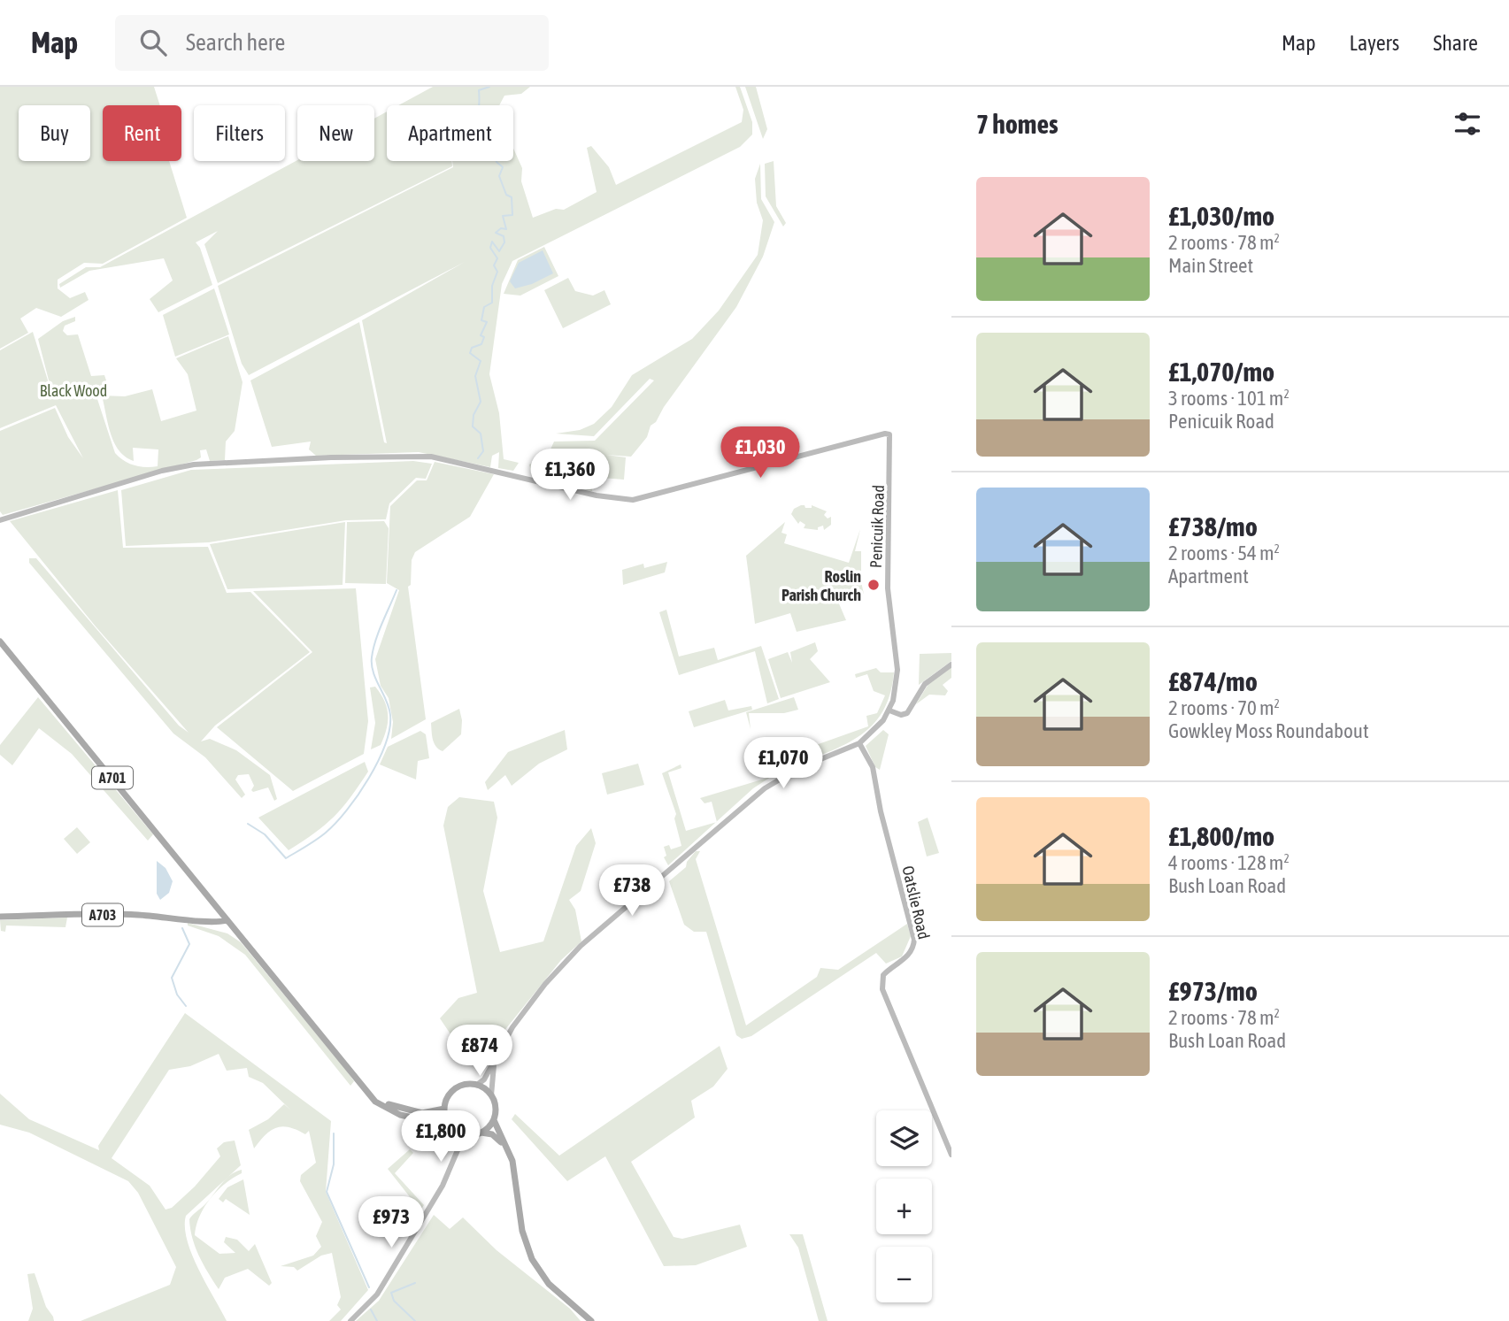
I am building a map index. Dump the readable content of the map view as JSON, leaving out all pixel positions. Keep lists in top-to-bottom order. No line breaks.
{"streets":{"main road":["Penicuik Road","A701","Oatslie Road","A703"]},"crossings":[["Penicuik Road","A701"],["Penicuik Road","Oatslie Road"],["A701","A703"]],"parks":["Black Wood"],"places":["Roslin Parish Church"],"page":{"header":"Map","search":"Search here","nav":["Map","Layers","Share"],"heading":"7 homes","chip":["Buy","Rent","Filters","New","Apartment"],"list":[{"name":"£1,030/mo","note":"2 rooms · 78 m² · Main Street"},{"name":"£1,070/mo","note":"3 rooms · 101 m² · Penicuik Road"},{"name":"£738/mo","note":"2 rooms · 54 m² · Apartment"},{"name":"£874/mo","note":"2 rooms · 70 m² · Gowkley Moss Roundabout"},{"name":"£1,800/mo","note":"4 rooms · 128 m² · Bush Loan Road"},{"name":"£973/mo","note":"2 rooms · 78 m² · Bush Loan Road"}],"price":["£1,030","£1,360","£1,070","£738","£874","£1,800","£973"],"map_buttons":["+","−"]}}
